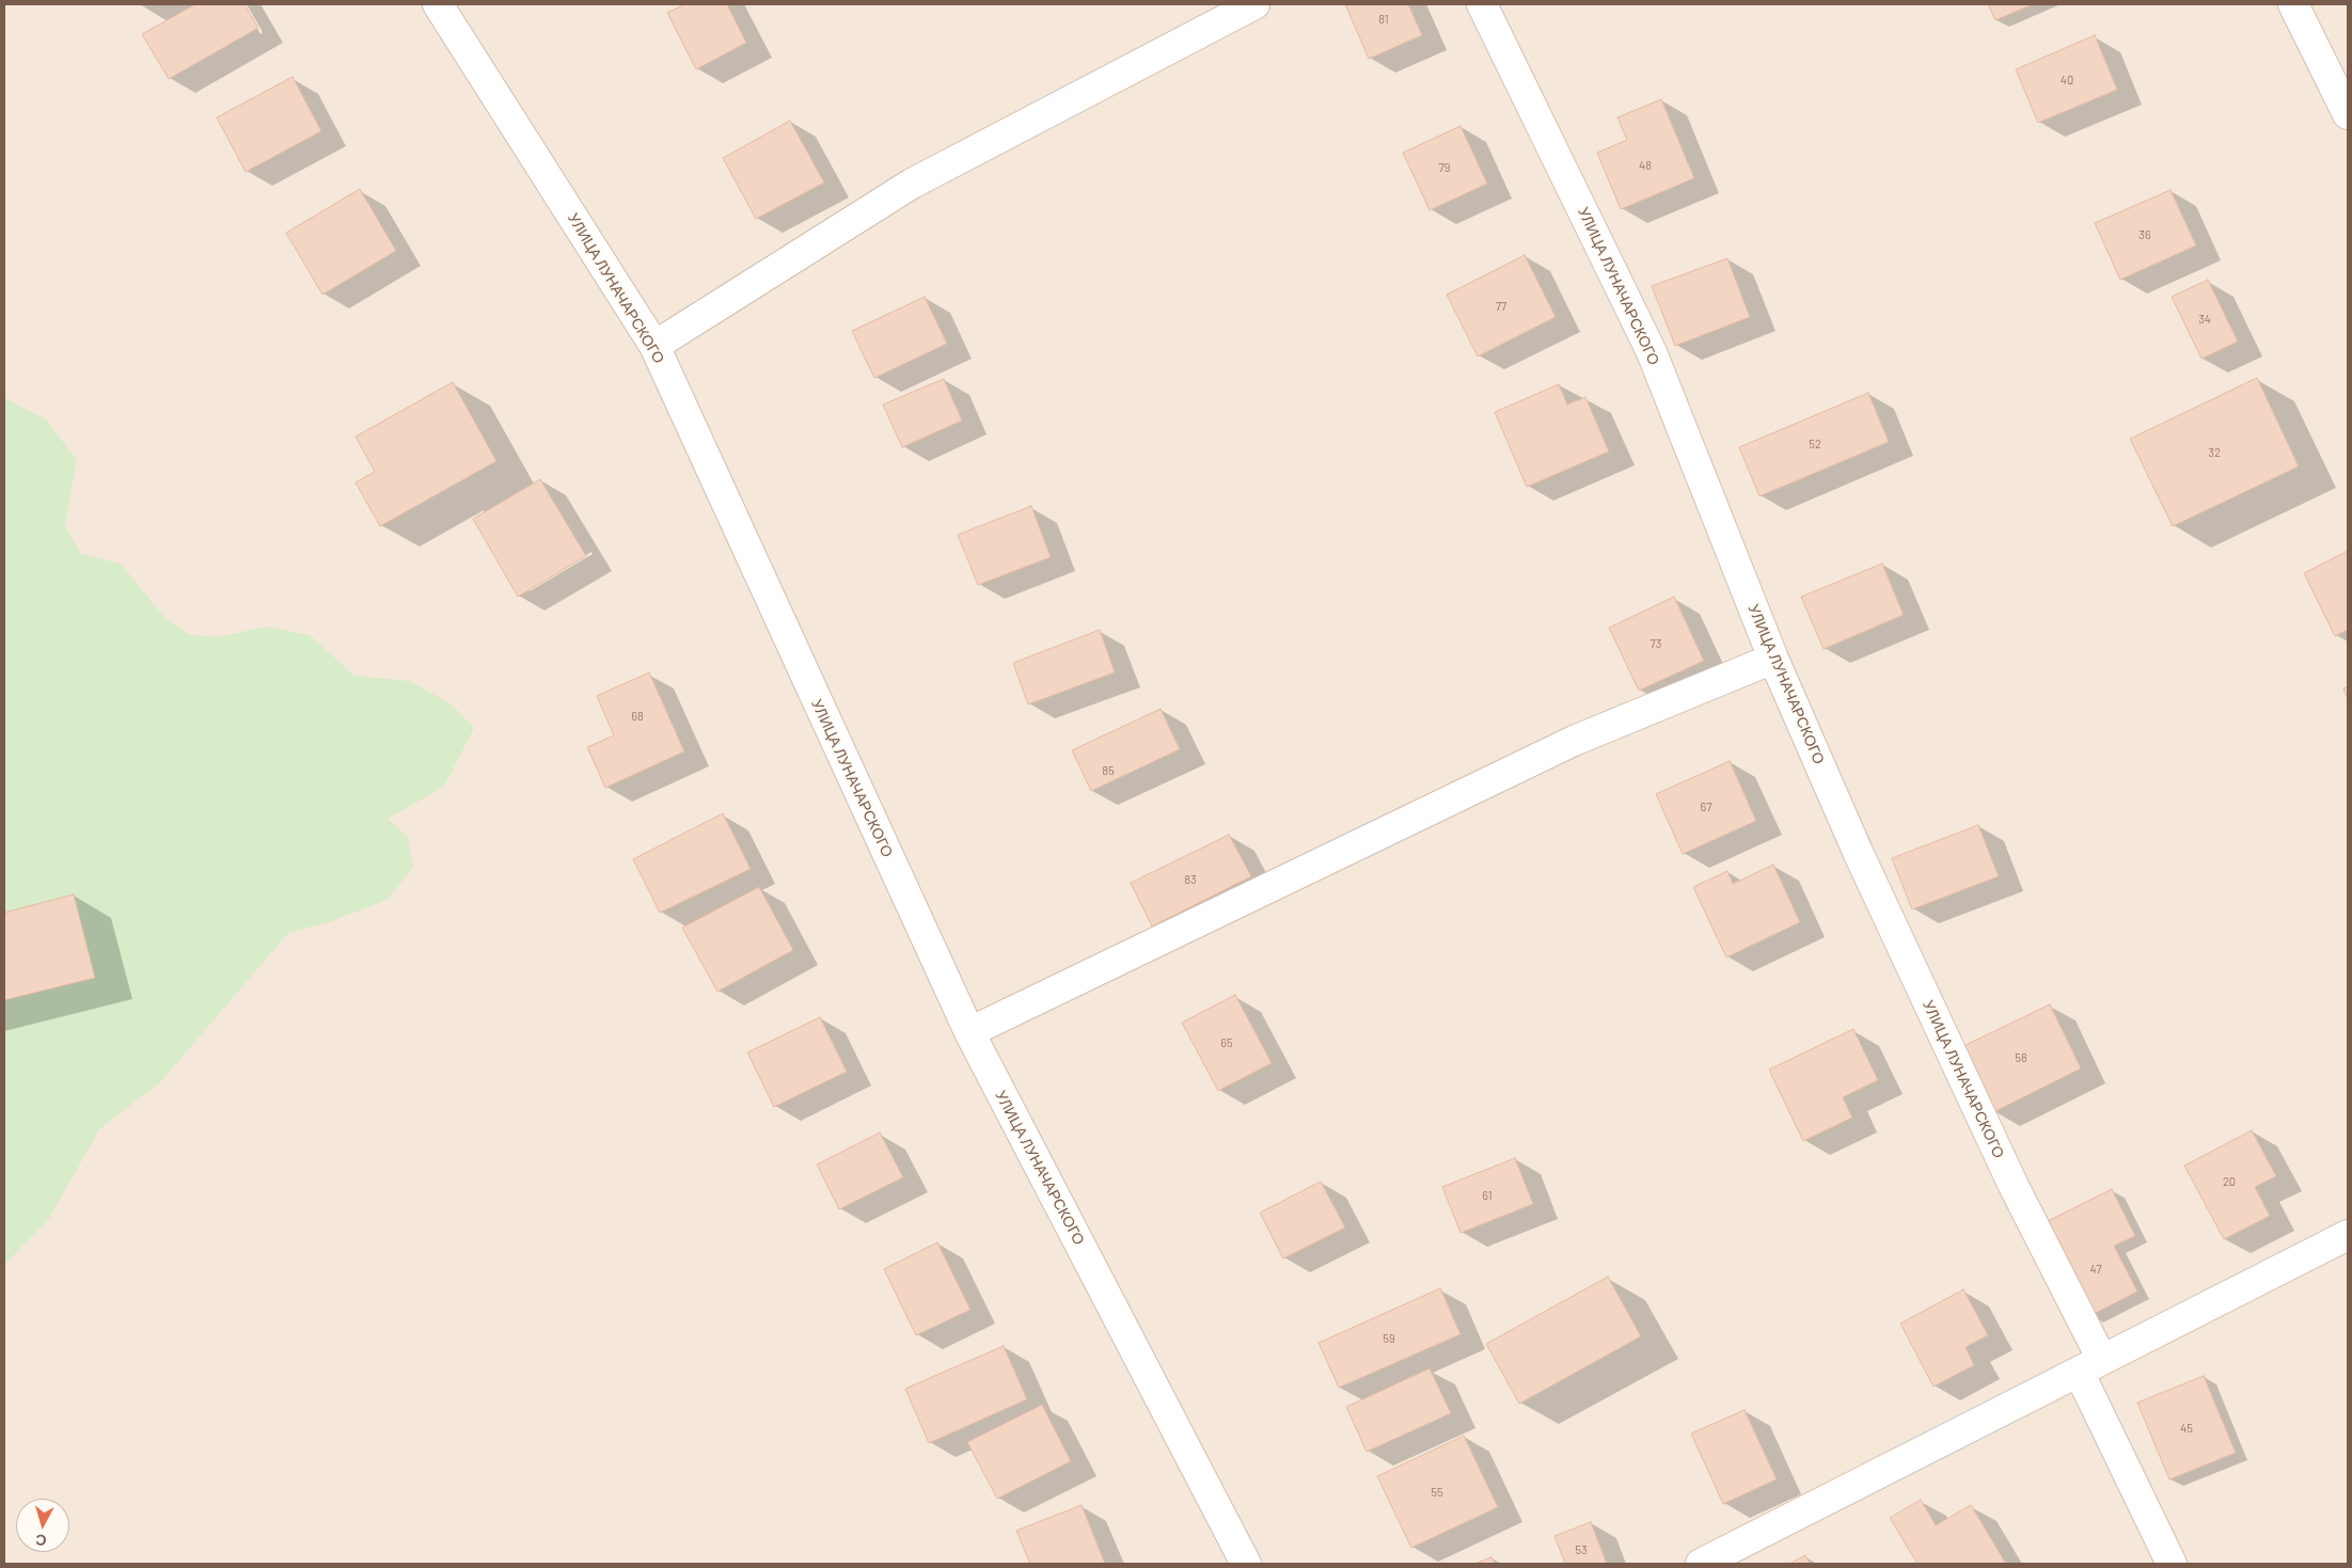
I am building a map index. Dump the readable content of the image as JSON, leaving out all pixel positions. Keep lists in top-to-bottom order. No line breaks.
{"streets":{"street":["УЛИЦА ЛУНАЧАРСКОГО"]},"house_numbers":["81","40","48","79","36","77","34","52","32","73","68","85","67","83","65","58","20","61","47","59","45","55","53"],"north":"bottom"}
